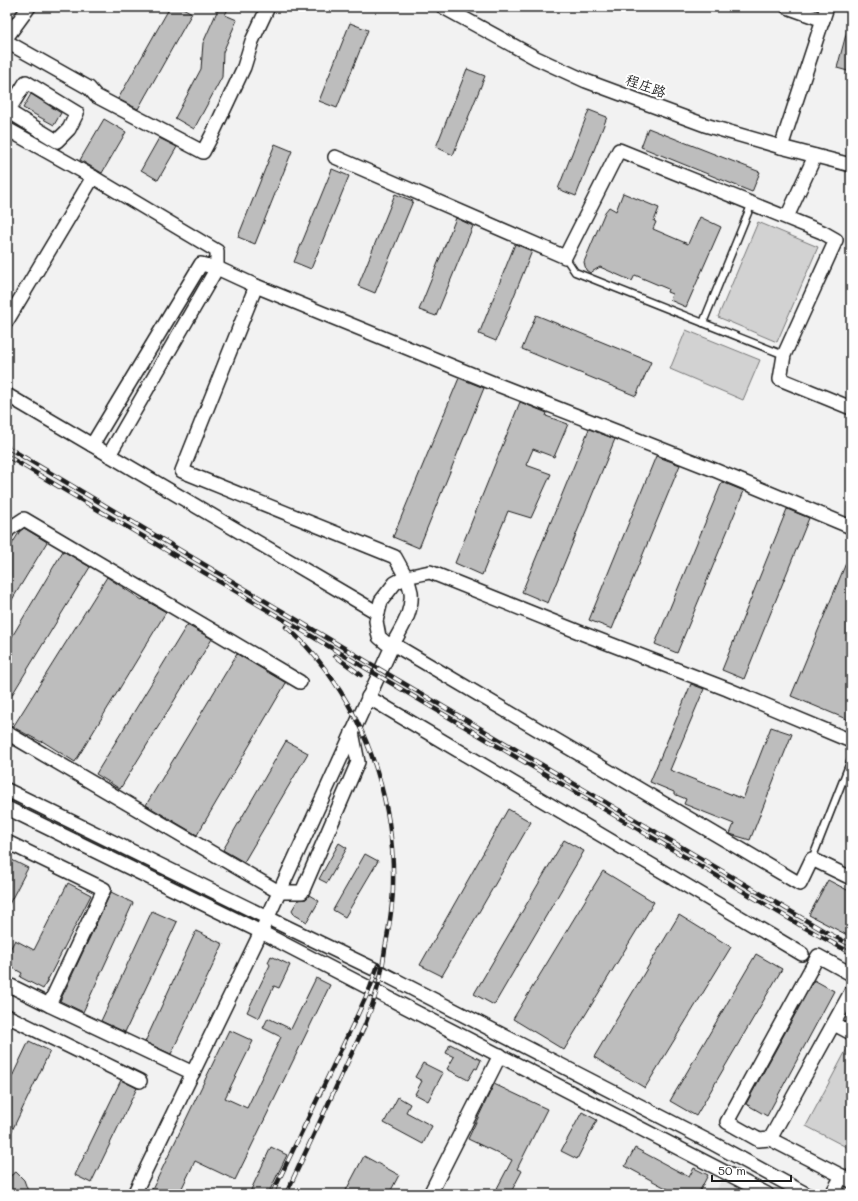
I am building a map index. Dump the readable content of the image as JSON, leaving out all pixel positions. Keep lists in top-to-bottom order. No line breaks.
{"streets":{"street":["程庄路"]},"scale_bar":"50 m"}
